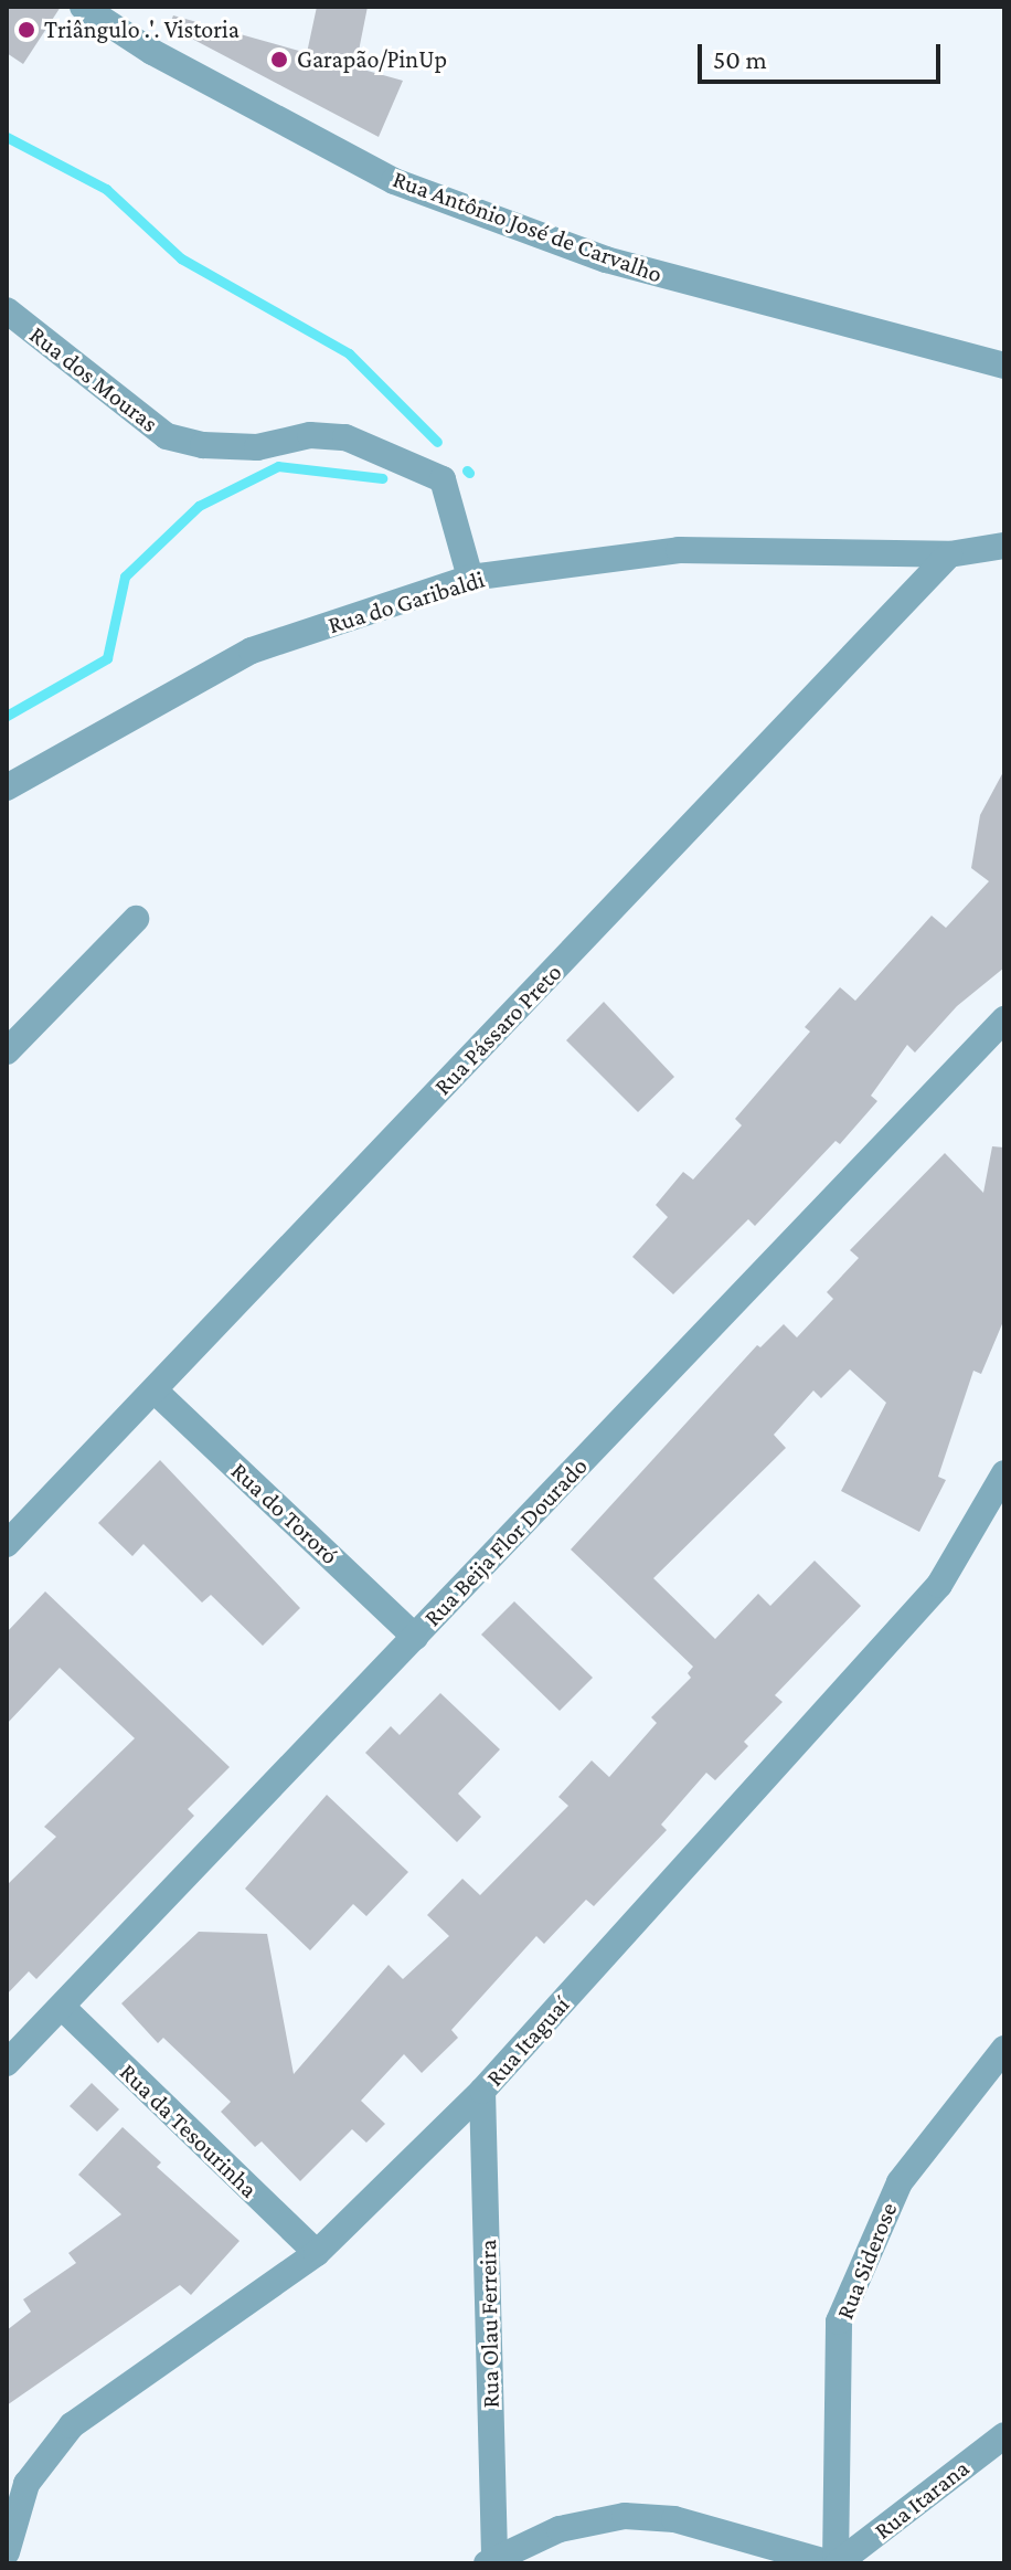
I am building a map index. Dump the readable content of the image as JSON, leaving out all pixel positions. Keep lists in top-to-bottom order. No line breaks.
{"streets":{"street":["Rua Antônio José de Carvalho","Rua dos Mouras","Rua do Garibaldi","Rua Pássaro Preto","Rua do Tororó","Rua Beija Flor Dourado","Rua Itaguaí","Rua da Tesourinha","Rua Siderose","Rua Olau Ferreira","Rua Itarana"]},"crossings":[["Rua dos Mouras","Rua do Garibaldi"],["Rua do Garibaldi","Rua Pássaro Preto"],["Rua Pássaro Preto","Rua do Tororó"],["Rua do Tororó","Rua Beija Flor Dourado"],["Rua Beija Flor Dourado","Rua da Tesourinha"],["Rua Itaguaí","Rua da Tesourinha"],["Rua Itaguaí","Rua Olau Ferreira"],["Rua Siderose","Rua Itarana"]],"places":["Triângulo .'. Vistoria","Garapão/PinUp"],"scale_bar":"50 m"}
